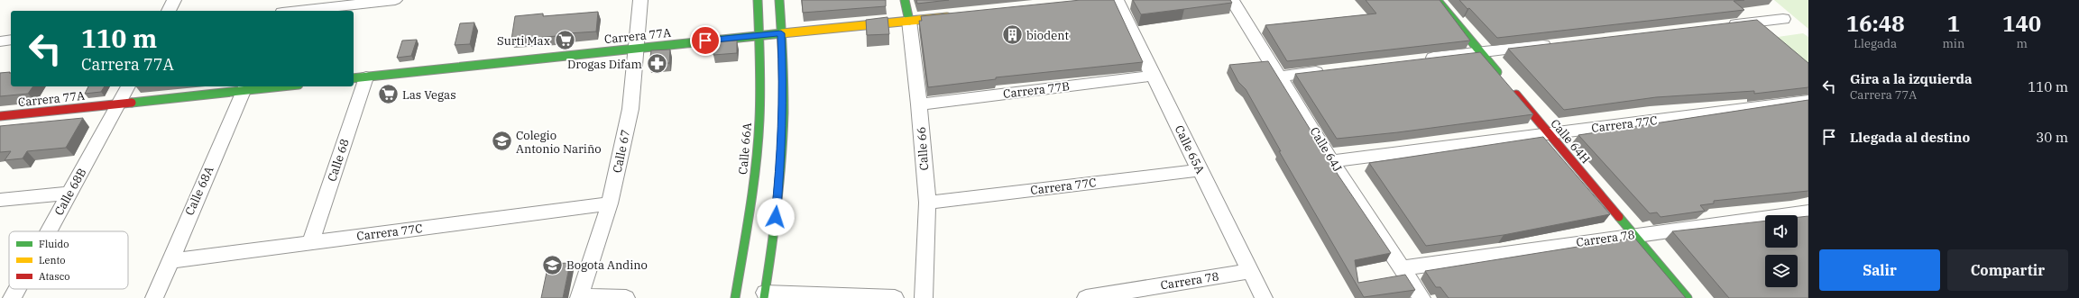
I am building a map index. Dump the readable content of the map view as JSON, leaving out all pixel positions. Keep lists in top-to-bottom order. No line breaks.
{"streets":{"street":["Carrera 77A","Carrera 77B","Carrera 77C","Calle 64H","Calle 66A","Calle 66","Calle 65A","Calle 64J","Calle 67","Calle 68","Calle 68A","Calle 68B","Carrera 78"]},"crossings":[["Carrera 77A","Calle 66A"],["Carrera 77A","Calle 66"],["Carrera 77A","Calle 67"],["Carrera 77A","Calle 68"],["Carrera 77A","Calle 68A"],["Carrera 77A","Calle 68B"],["Carrera 77B","Calle 66"],["Carrera 77B","Calle 65A"],["Carrera 77C","Calle 64H"],["Carrera 77C","Calle 66"],["Carrera 77C","Calle 65A"],["Carrera 77C","Calle 64J"],["Carrera 77C","Calle 67"],["Carrera 77C","Calle 68"],["Carrera 77C","Calle 68A"],["Calle 64H","Carrera 78"],["Calle 65A","Carrera 78"],["Calle 64J","Carrera 78"]],"places":{"building":["biodent"],"supermarket":["Surti Max","Las Vegas"],"pharmacy":["Drogas Difam"],"school or university":["Colegio Antonio Nariño","Bogota Andino"]},"legend":["Fluido","Lento","Atasco"],"page":{"eta":["16:48","Llegada","1","min","140","m"],"turn":["110 m","Carrera 77A"],"list":[{"name":"Gira a la izquierda","note":"Carrera 77A","value":"110 m"},{"name":"Llegada al destino","value":"30 m"}],"buttons":["Salir","Compartir"]}}
